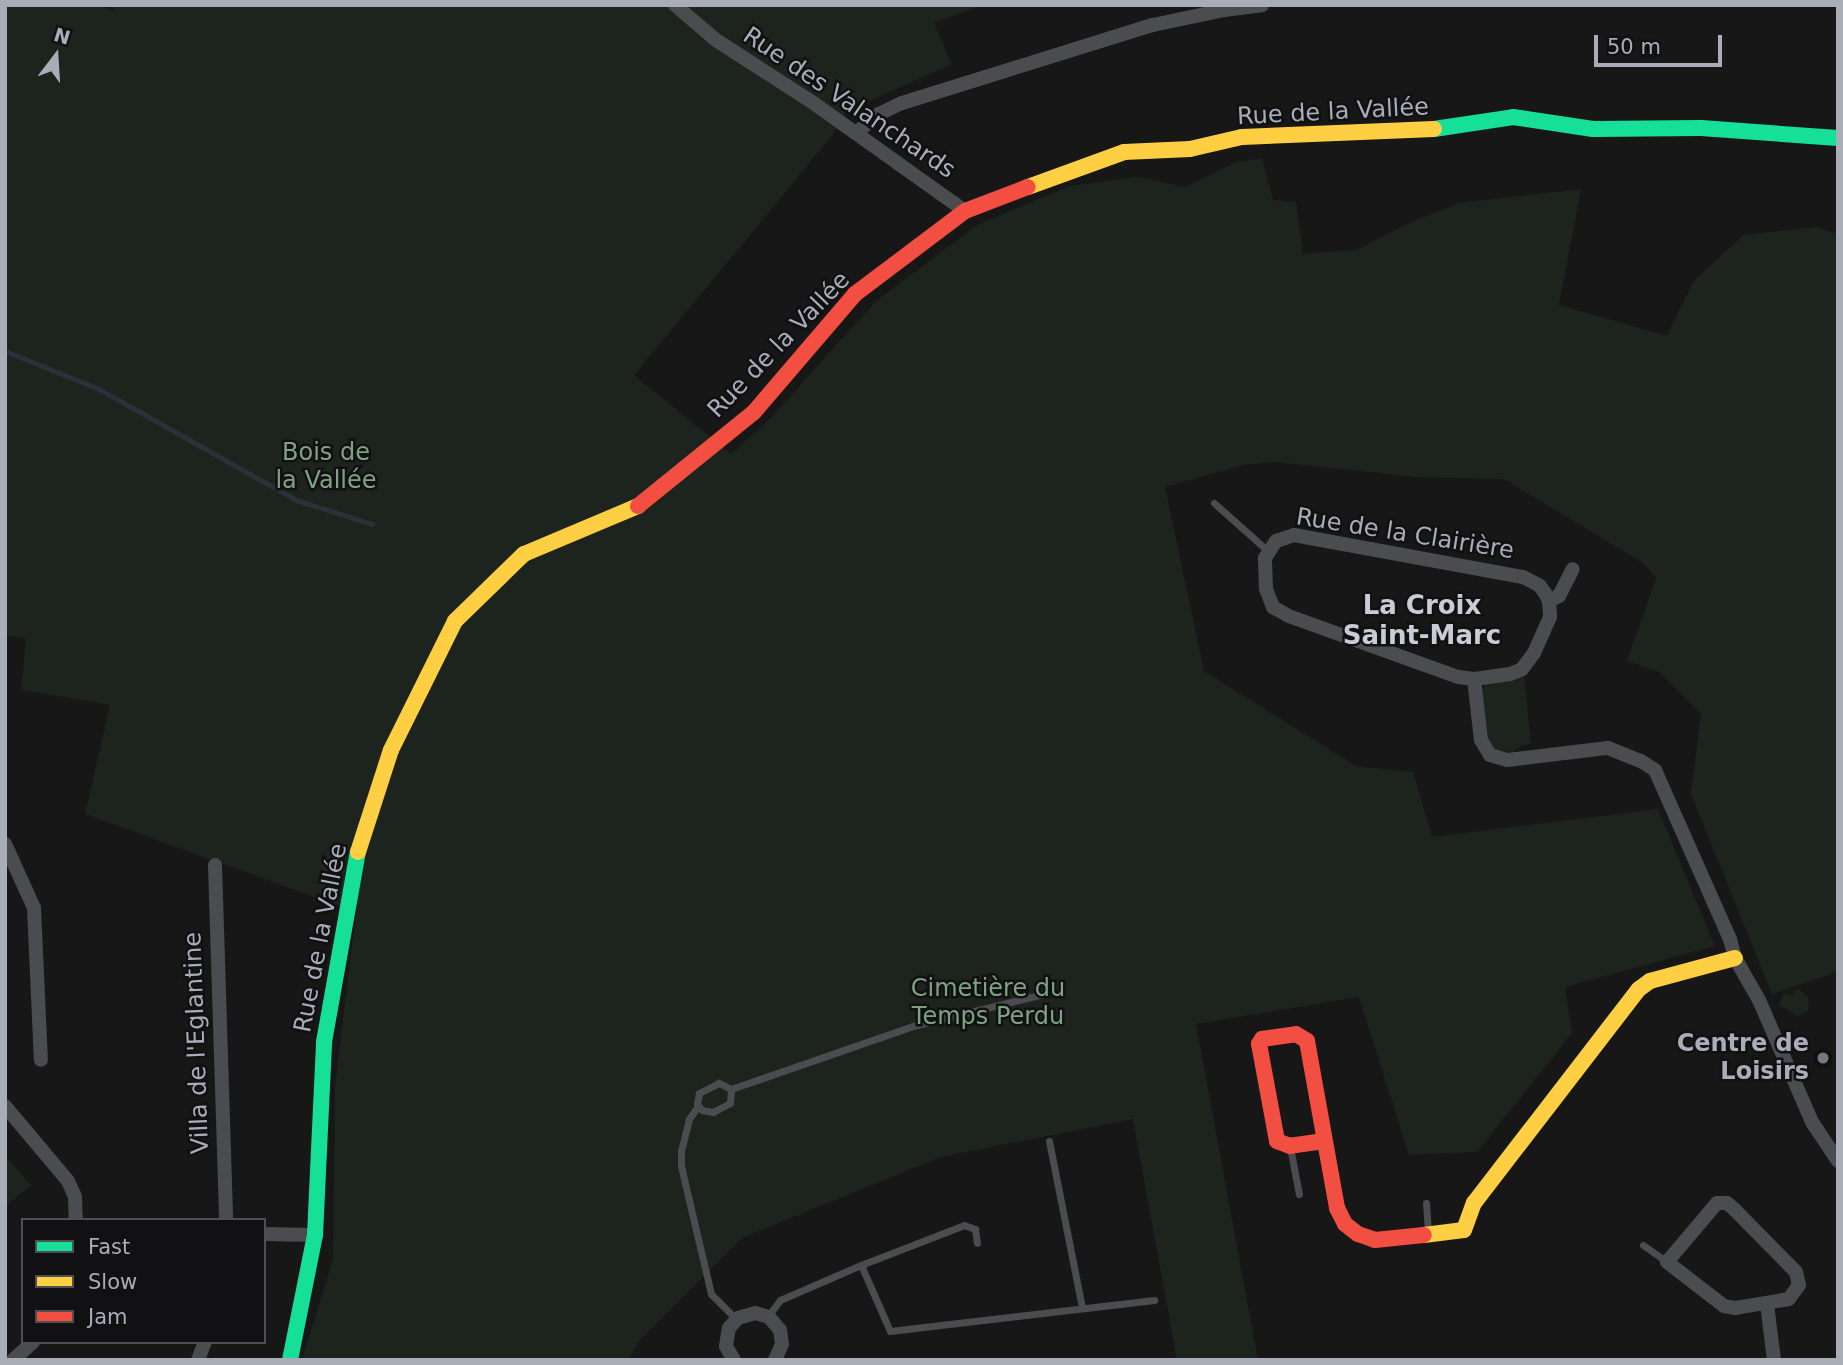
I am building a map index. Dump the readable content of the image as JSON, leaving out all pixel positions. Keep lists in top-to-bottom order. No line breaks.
{"streets":{"street":["Rue des Valanchards","Rue de la Vallée","Rue de la Clairière","Villa de l'Eglantine"]},"crossings":[["Rue des Valanchards","Rue de la Vallée"]],"districts":["La Croix Saint-Marc"],"parks":["Bois de la Vallée","Cimetière du Temps Perdu"],"places":["Centre de Loisirs"],"legend":["Fast","Slow","Jam"],"scale_bar":"50 m","north":"top"}
